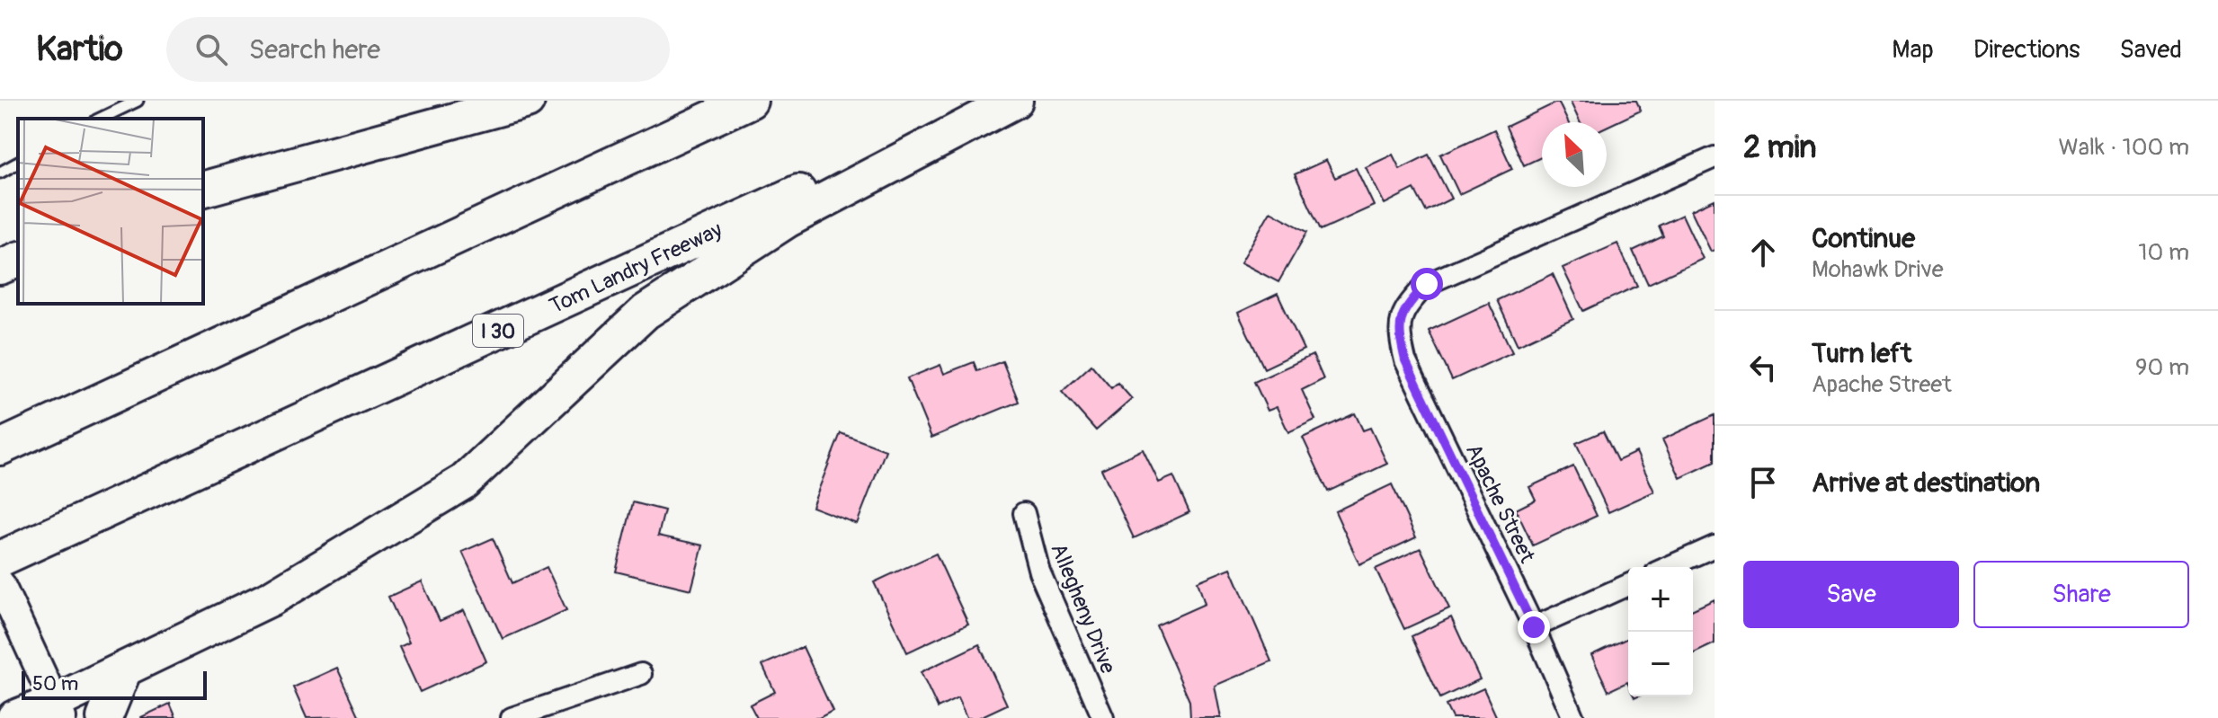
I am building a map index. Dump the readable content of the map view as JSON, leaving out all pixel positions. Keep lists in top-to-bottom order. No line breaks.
{"streets":{"highway":["Tom Landry Freeway","I 30"],"street":["Apache Street","Allegheny Drive"]},"scale_bar":"50 m","north":"top left","page":{"header":"Kartio","search":"Search here","nav":["Map","Directions","Saved"],"heading":["2 min","Walk · 100 m"],"list":[["Continue","Mohawk Drive","10 m"],["Turn left","Apache Street","90 m"],"Arrive at destination"],"buttons":["Save","Share"],"map_buttons":["+","−"],"scale":"50 m"}}
